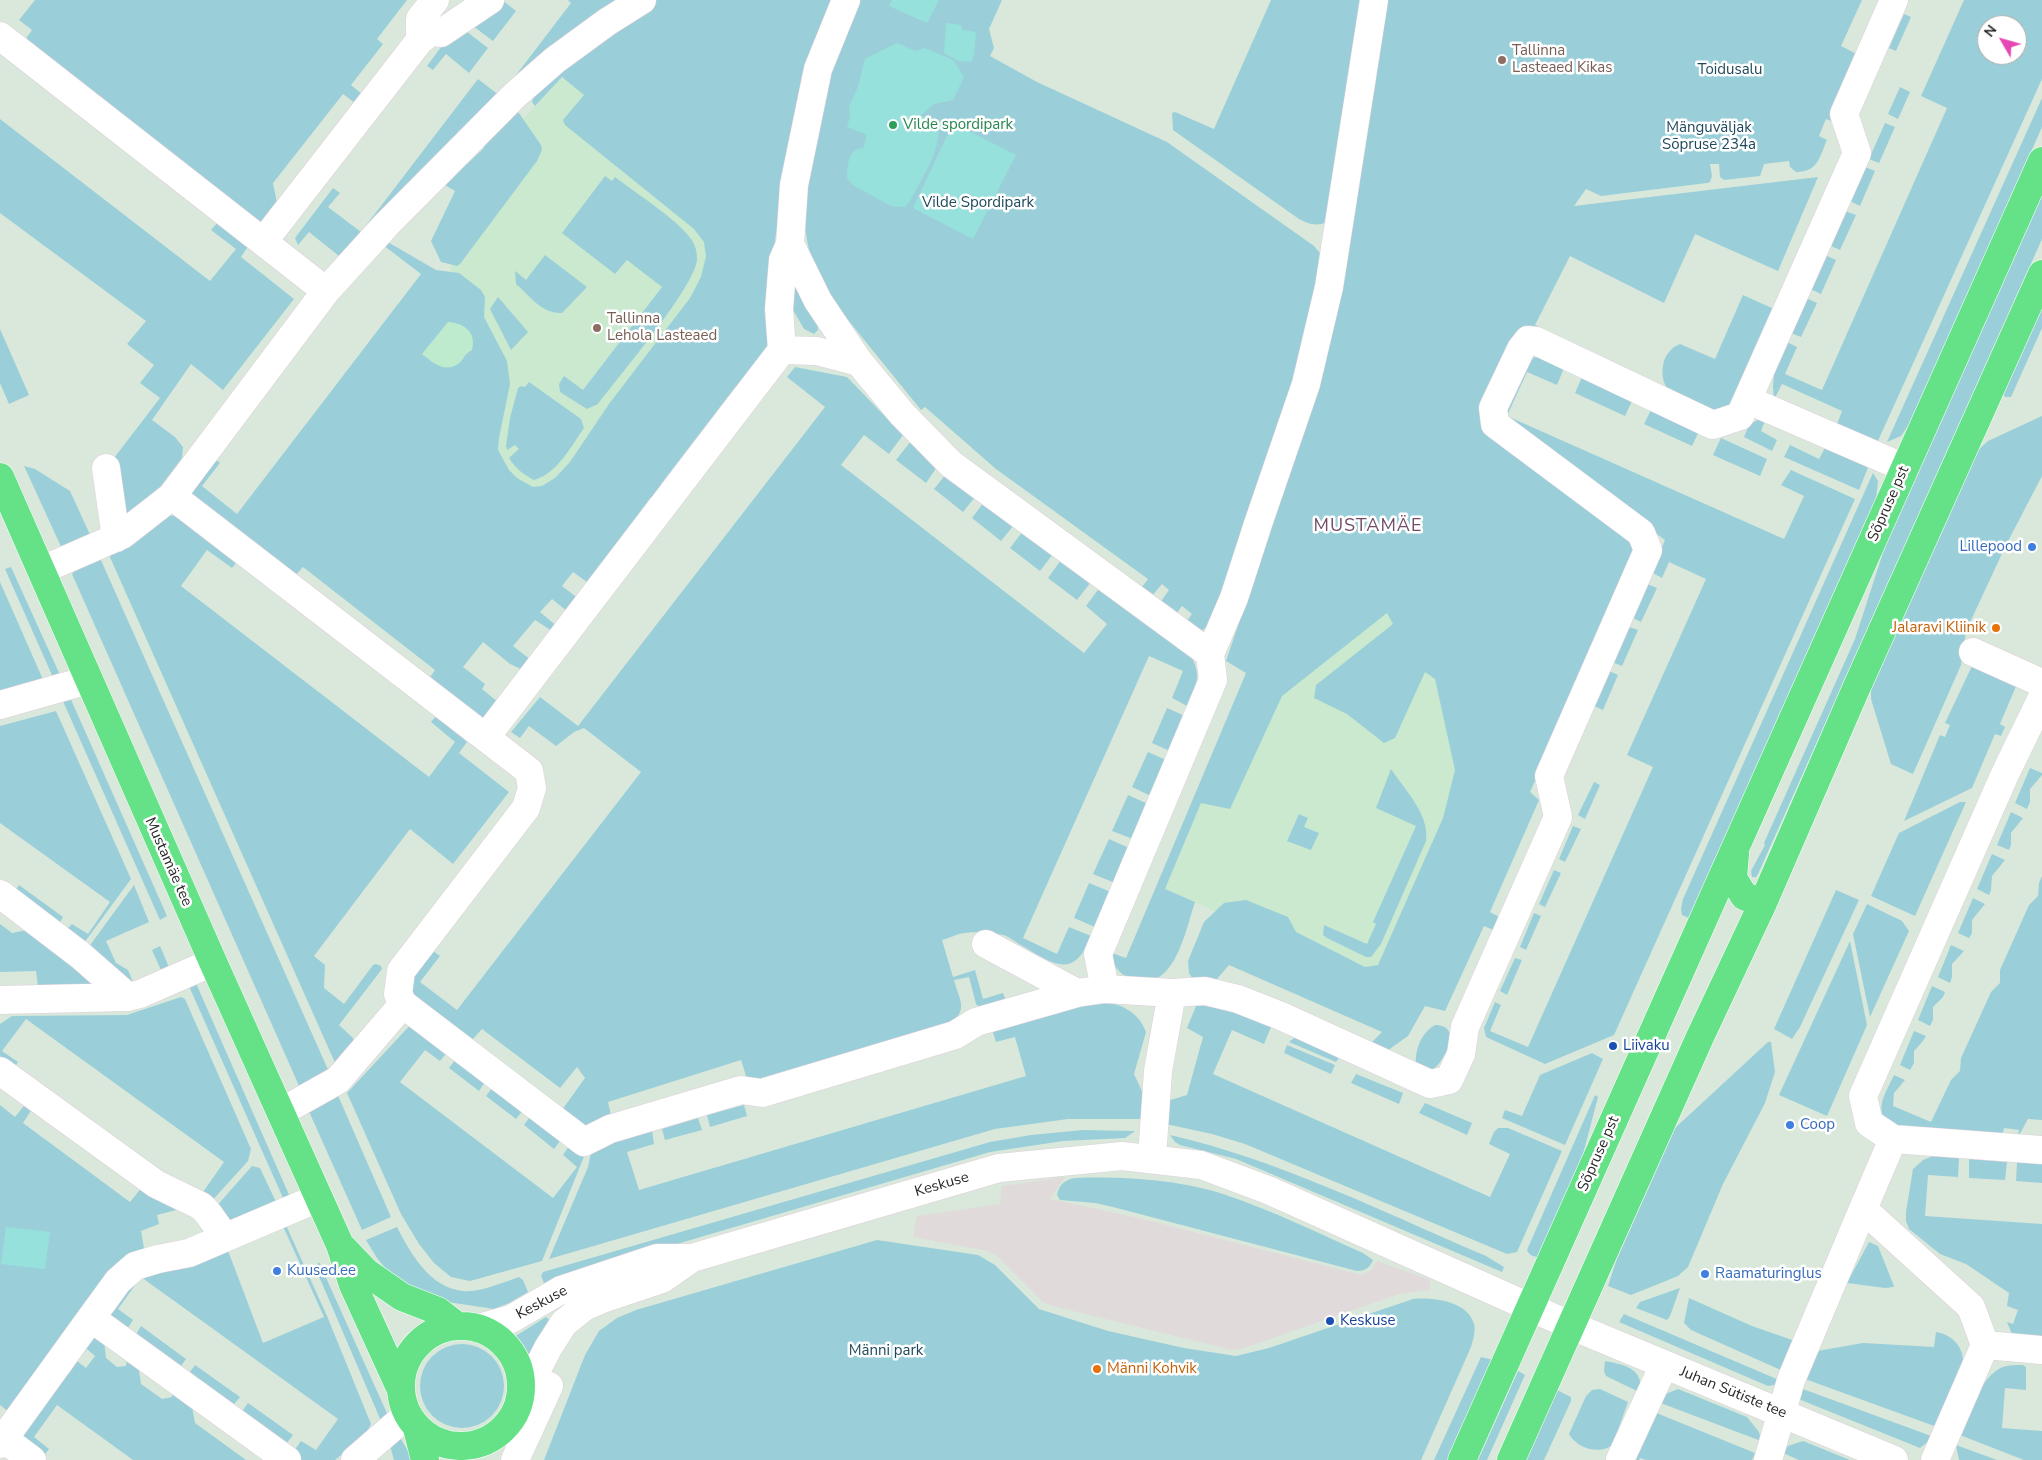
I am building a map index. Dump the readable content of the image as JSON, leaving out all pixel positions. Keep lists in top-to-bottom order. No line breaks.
{"streets":{"main road":["Sõpruse pst","Mustamäe tee"],"street":["Keskuse","Juhan Sütiste tee"]},"crossings":[["Sõpruse pst","Keskuse"],["Sõpruse pst","Juhan Sütiste tee"],["Mustamäe tee","Keskuse"],["Keskuse","Juhan Sütiste tee"]],"districts":["MUSTAMÄE"],"parks":["Toidusalu","Mänguväljak Sõpruse 234a","Vilde Spordipark","Männi park"],"places":["Tallinna Lasteaed Kikas","Vilde spordipark","Tallinna Lehola Lasteaed","Lillepood","Jalaravi Kliinik","Liivaku","Coop","Kuused.ee","Raamaturinglus","Keskuse","Männi Kohvik"],"north":"top left"}
